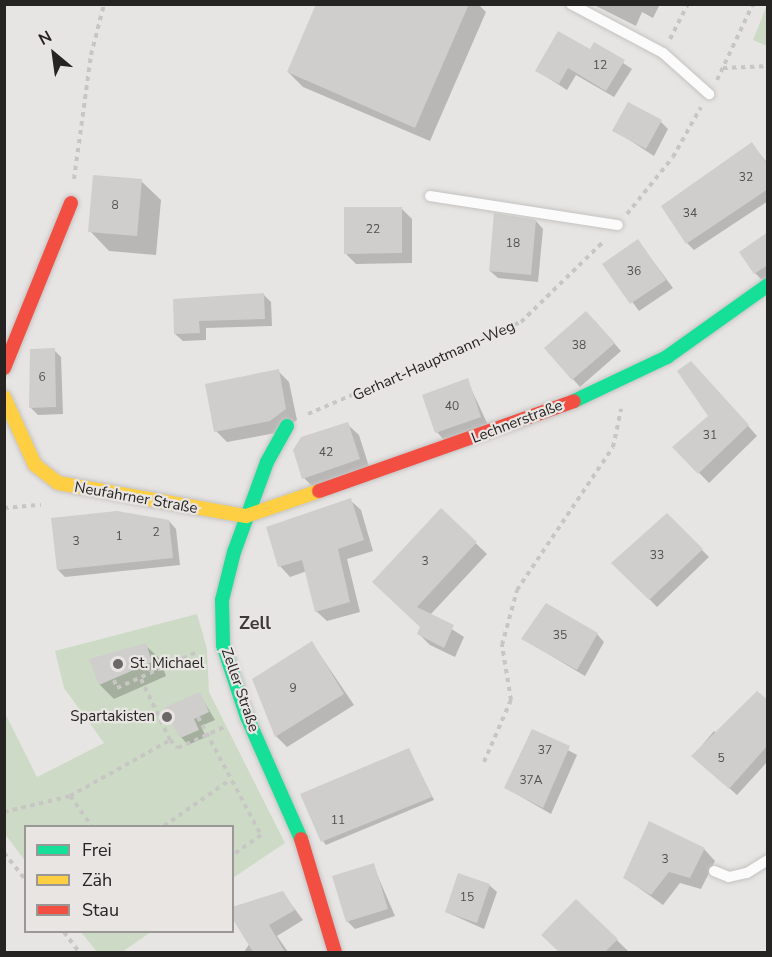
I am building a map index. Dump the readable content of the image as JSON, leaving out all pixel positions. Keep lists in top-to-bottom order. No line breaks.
{"streets":{"street":["Lechnerstraße","Neufahrner Straße","Zeller Straße"],"path":["Gerhart-Hauptmann-Weg"]},"crossings":[["Gerhart-Hauptmann-Weg","Zeller Straße"],["Lechnerstraße","Neufahrner Straße"],["Lechnerstraße","Zeller Straße"],["Neufahrner Straße","Zeller Straße"]],"districts":["Zell"],"places":["St. Michael","Spartakisten"],"house_numbers":["12","32","8","34","22","18","36","38","6","40","31","42","2","1","3","33","3","35","9","37","5","37A","11","3","15"],"legend":["Frei","Zäh","Stau"],"north":"top left"}
